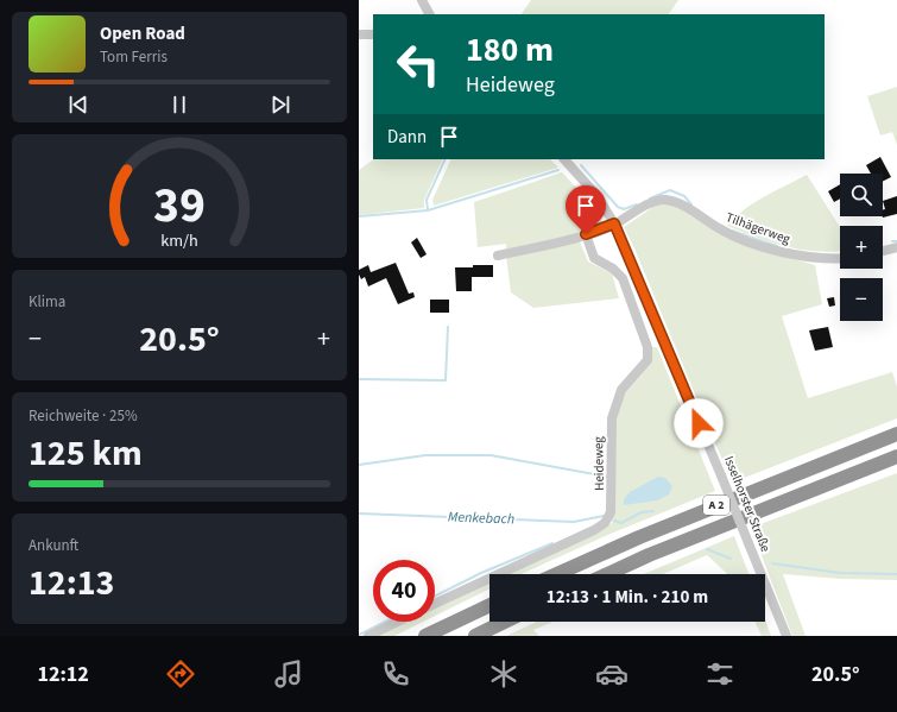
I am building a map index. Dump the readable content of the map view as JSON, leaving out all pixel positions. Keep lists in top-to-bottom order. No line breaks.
{"streets":{"highway":["A 2"],"street":["Tilhägerweg","Heideweg","Isselhorster Straße"]},"crossings":[["Tilhägerweg","Isselhorster Straße"]],"water":["Menkebach"],"page":{"turn":["180 m","Heideweg"],"song":["Open Road","Tom Ferris"],"then":"Dann","map_buttons":["+","−"],"tile":["Klima",["Reichweite · 25%","125 km"],["Ankunft","12:13"]],"heat":["−","20.5°","+"],"limit":"40","trip":"12:13 · 1 Min. · 210 m","tabs":["12:12","20.5°"],"gauge":["39","km/h"]}}
